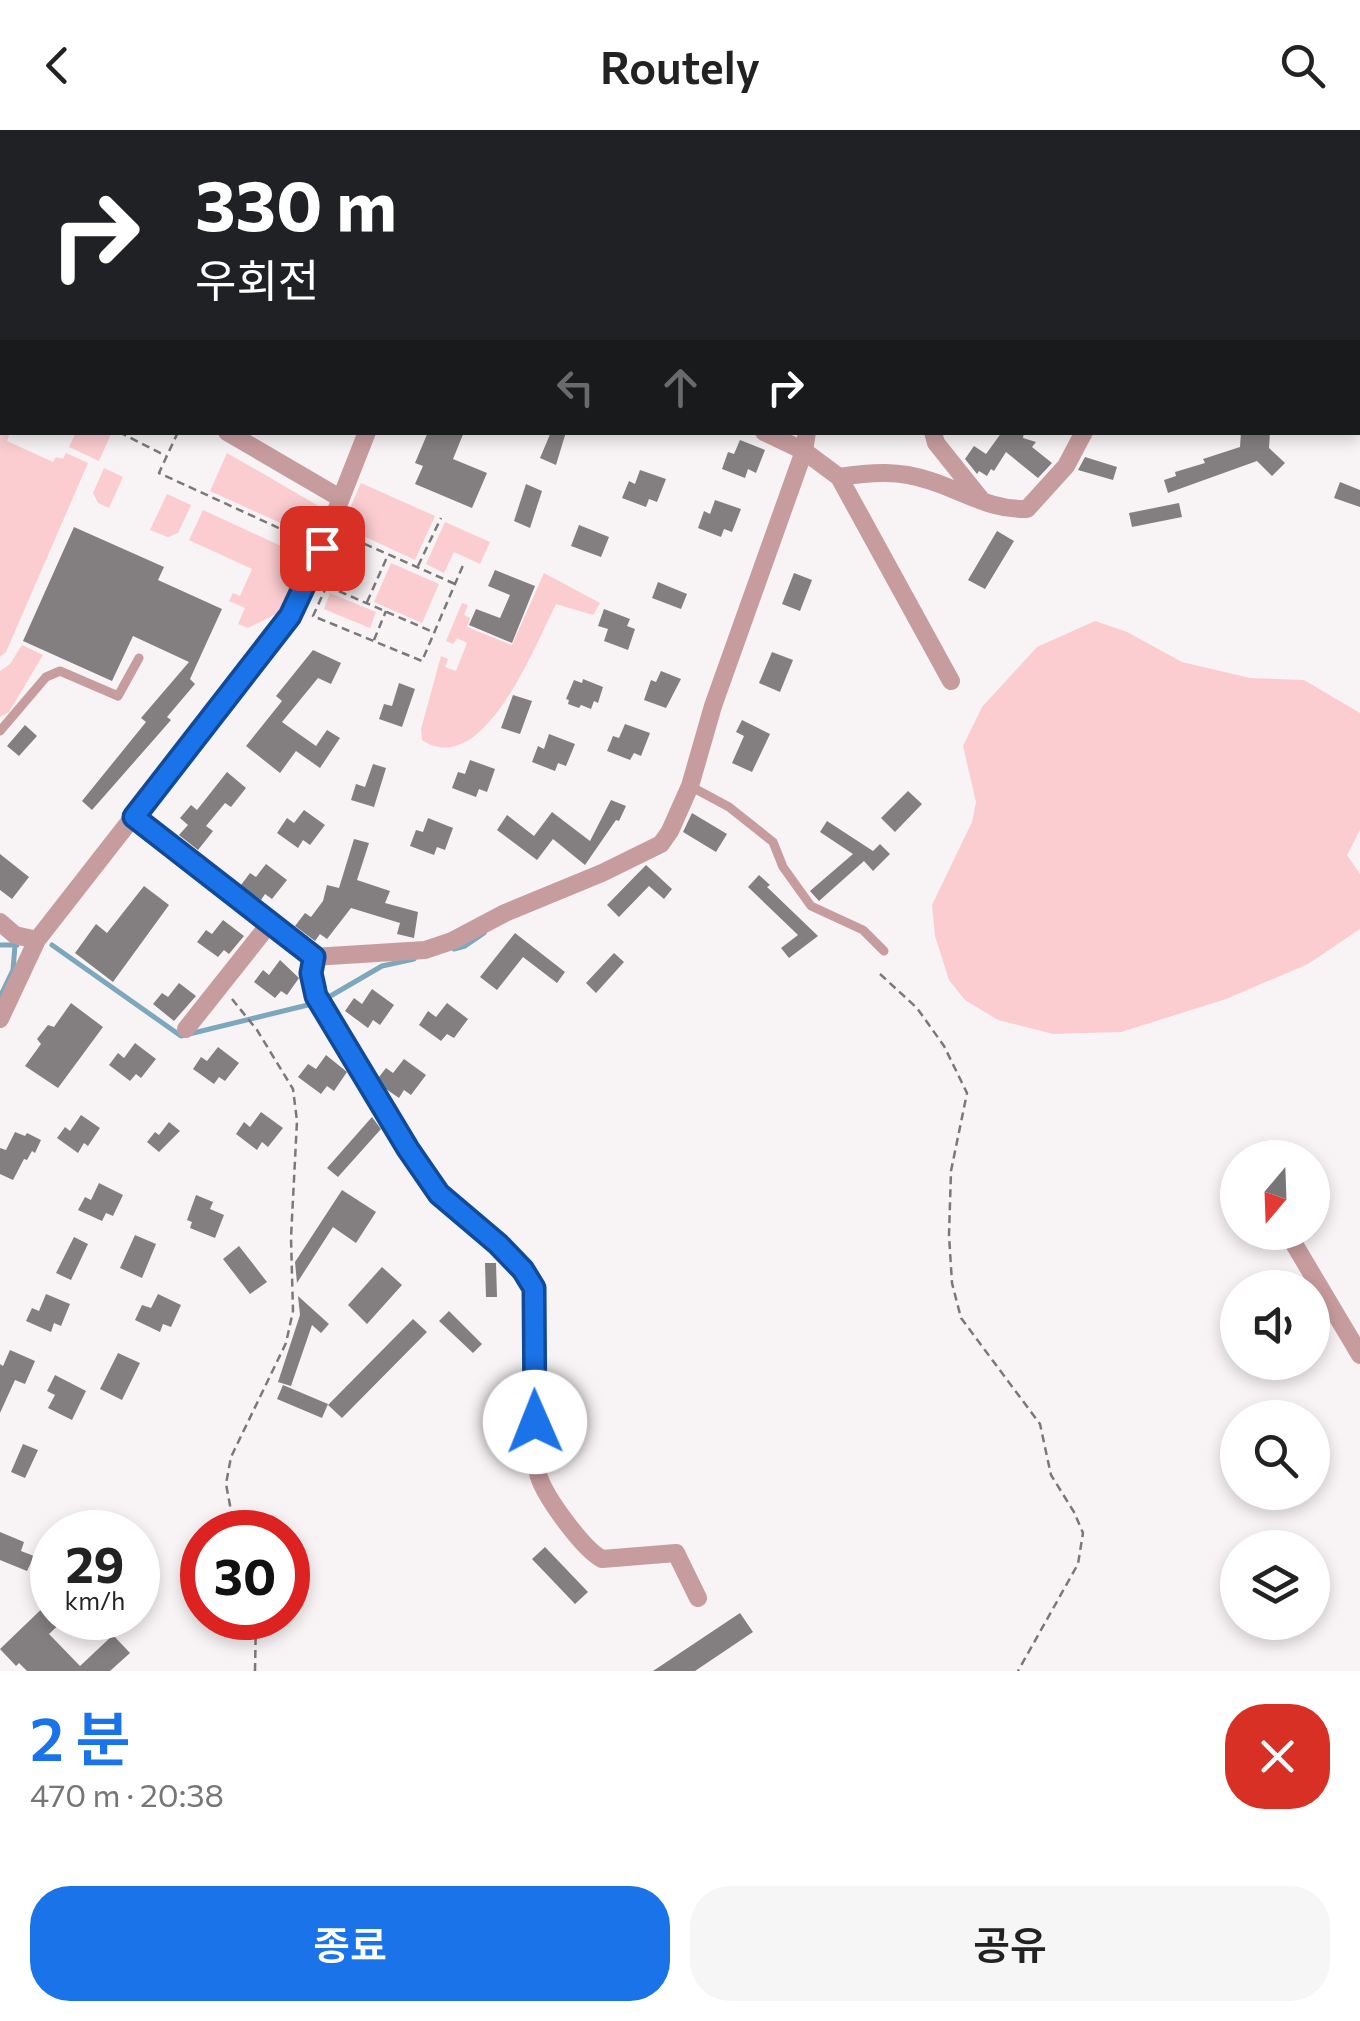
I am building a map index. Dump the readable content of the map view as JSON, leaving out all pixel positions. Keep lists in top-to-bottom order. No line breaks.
{"north":"bottom","page":{"header":"Routely","turn":["330 m","우회전"],"speed":"29 km/h","limit":"30","heading":["2 분","470 m · 20:38"],"buttons":["종료","공유"]}}
